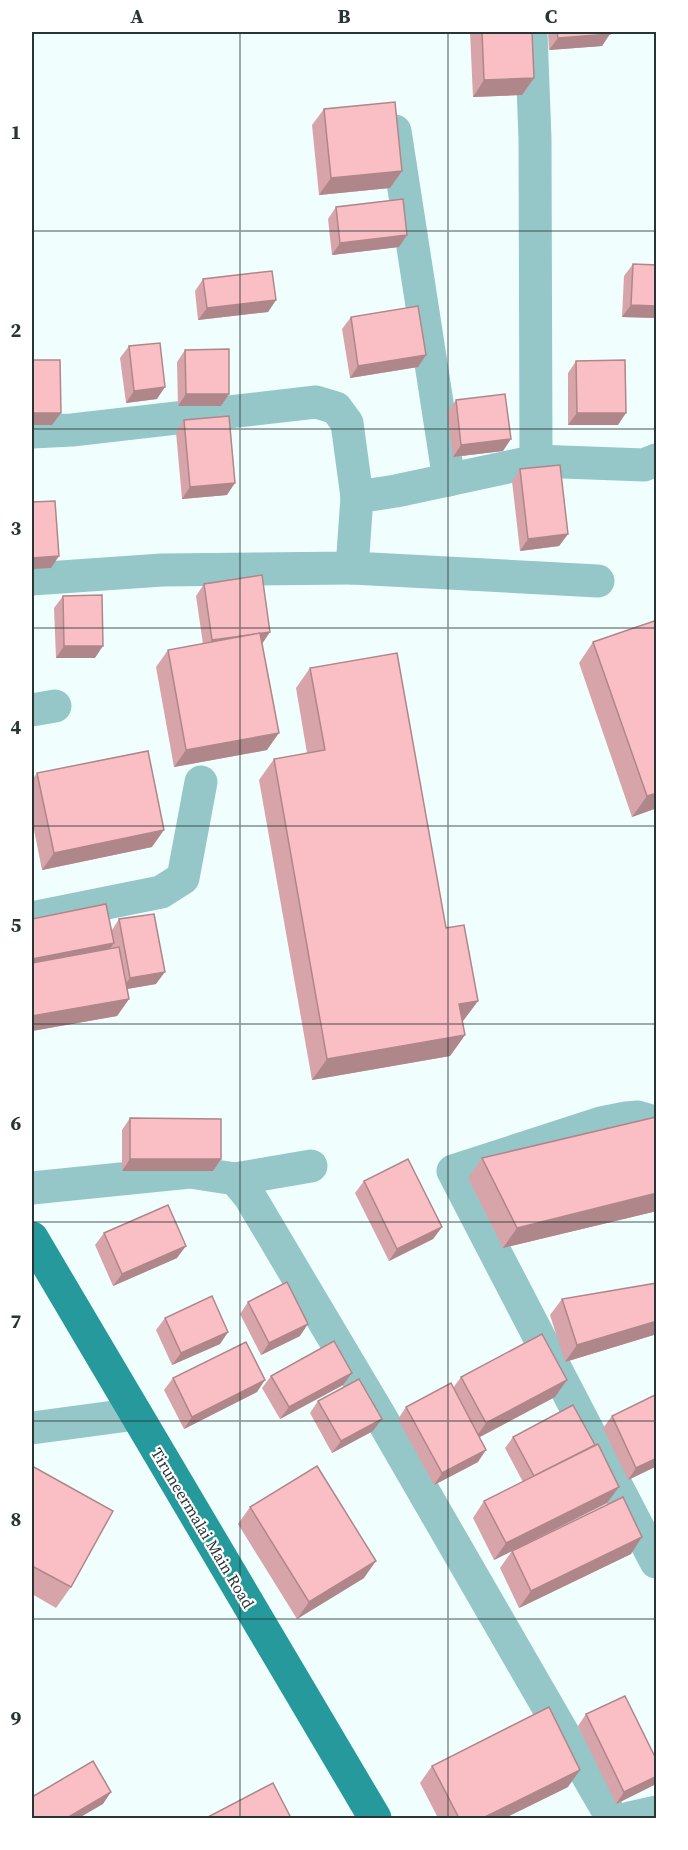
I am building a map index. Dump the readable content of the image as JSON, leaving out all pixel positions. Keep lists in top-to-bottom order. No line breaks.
{"streets":{"main road":["Tiruneermalai Main Road"]},"grid":{"columns":["A","B","C"],"rows":["1","2","3","4","5","6","7","8","9"]}}
